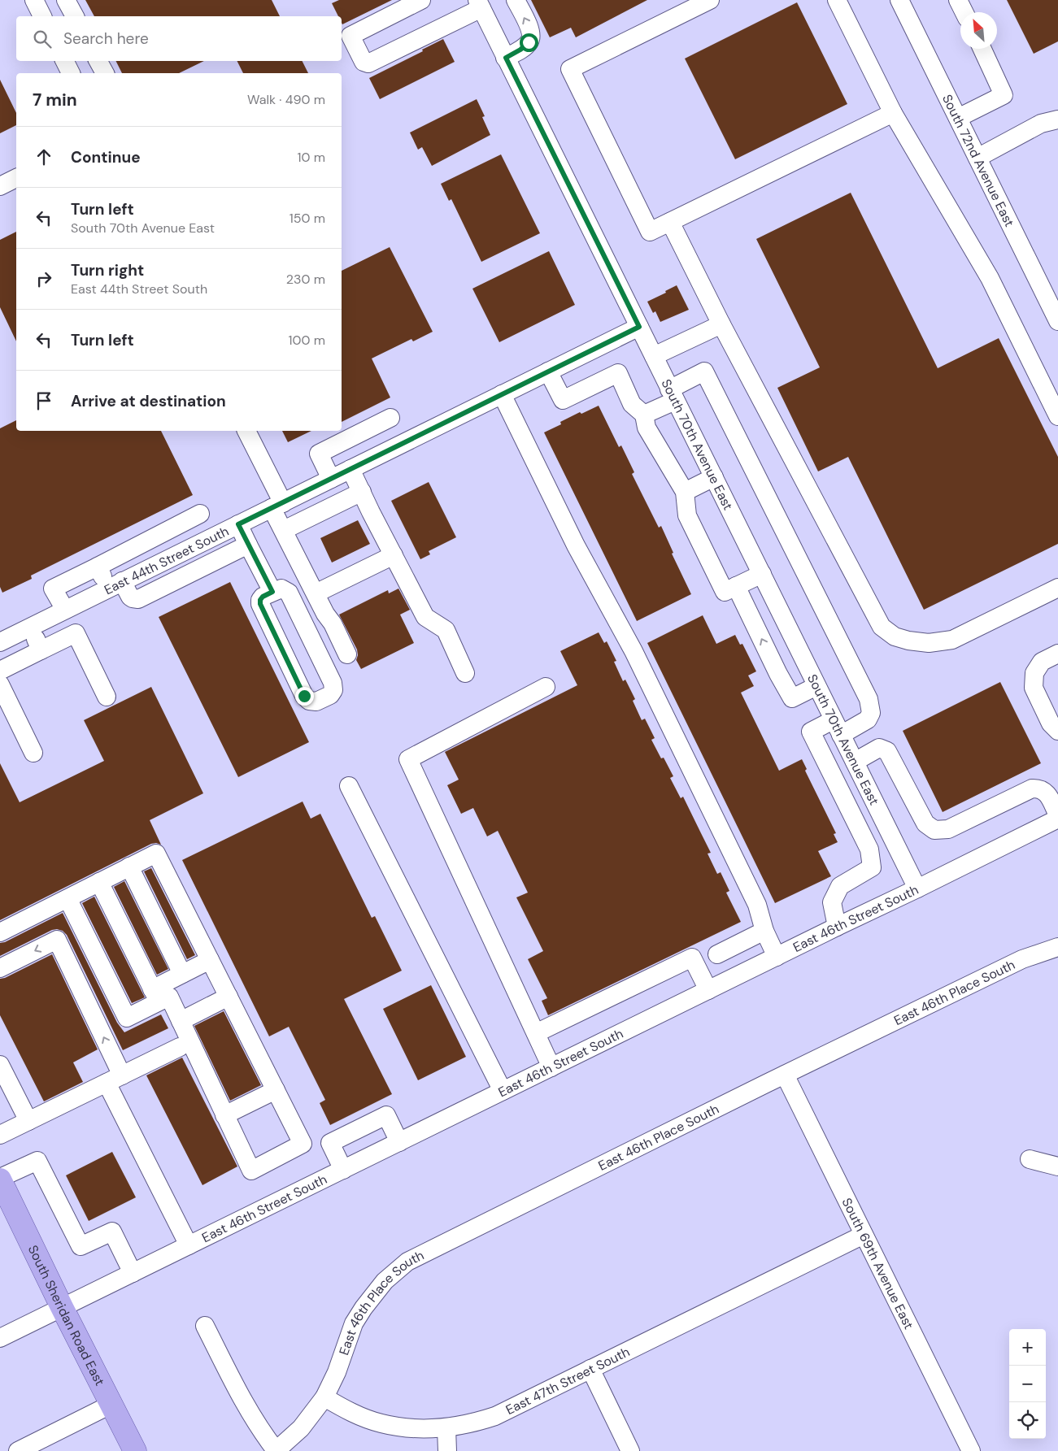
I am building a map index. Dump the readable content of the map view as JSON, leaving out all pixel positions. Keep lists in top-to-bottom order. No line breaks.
{"streets":{"main road":["South Sheridan Road East"],"street":["South 72nd Avenue East","South 70th Avenue East","East 44th Street South","East 46th Street South","East 46th Place South","South 69th Avenue East","East 47th Street South"]},"crossings":[["South 70th Avenue East","East 44th Street South"],["South 70th Avenue East","East 46th Street South"],["East 46th Street South","South Sheridan Road East"],["East 46th Place South","South 69th Avenue East"],["East 46th Place South","East 47th Street South"],["South 69th Avenue East","East 47th Street South"]],"north":"top left","page":{"search":"Search here","heading":["7 min","Walk · 490 m"],"list":[["Continue","10 m"],["Turn left","South 70th Avenue East","150 m"],["Turn right","East 44th Street South","230 m"],["Turn left","100 m"],"Arrive at destination"],"map_buttons":["+","−"]}}
